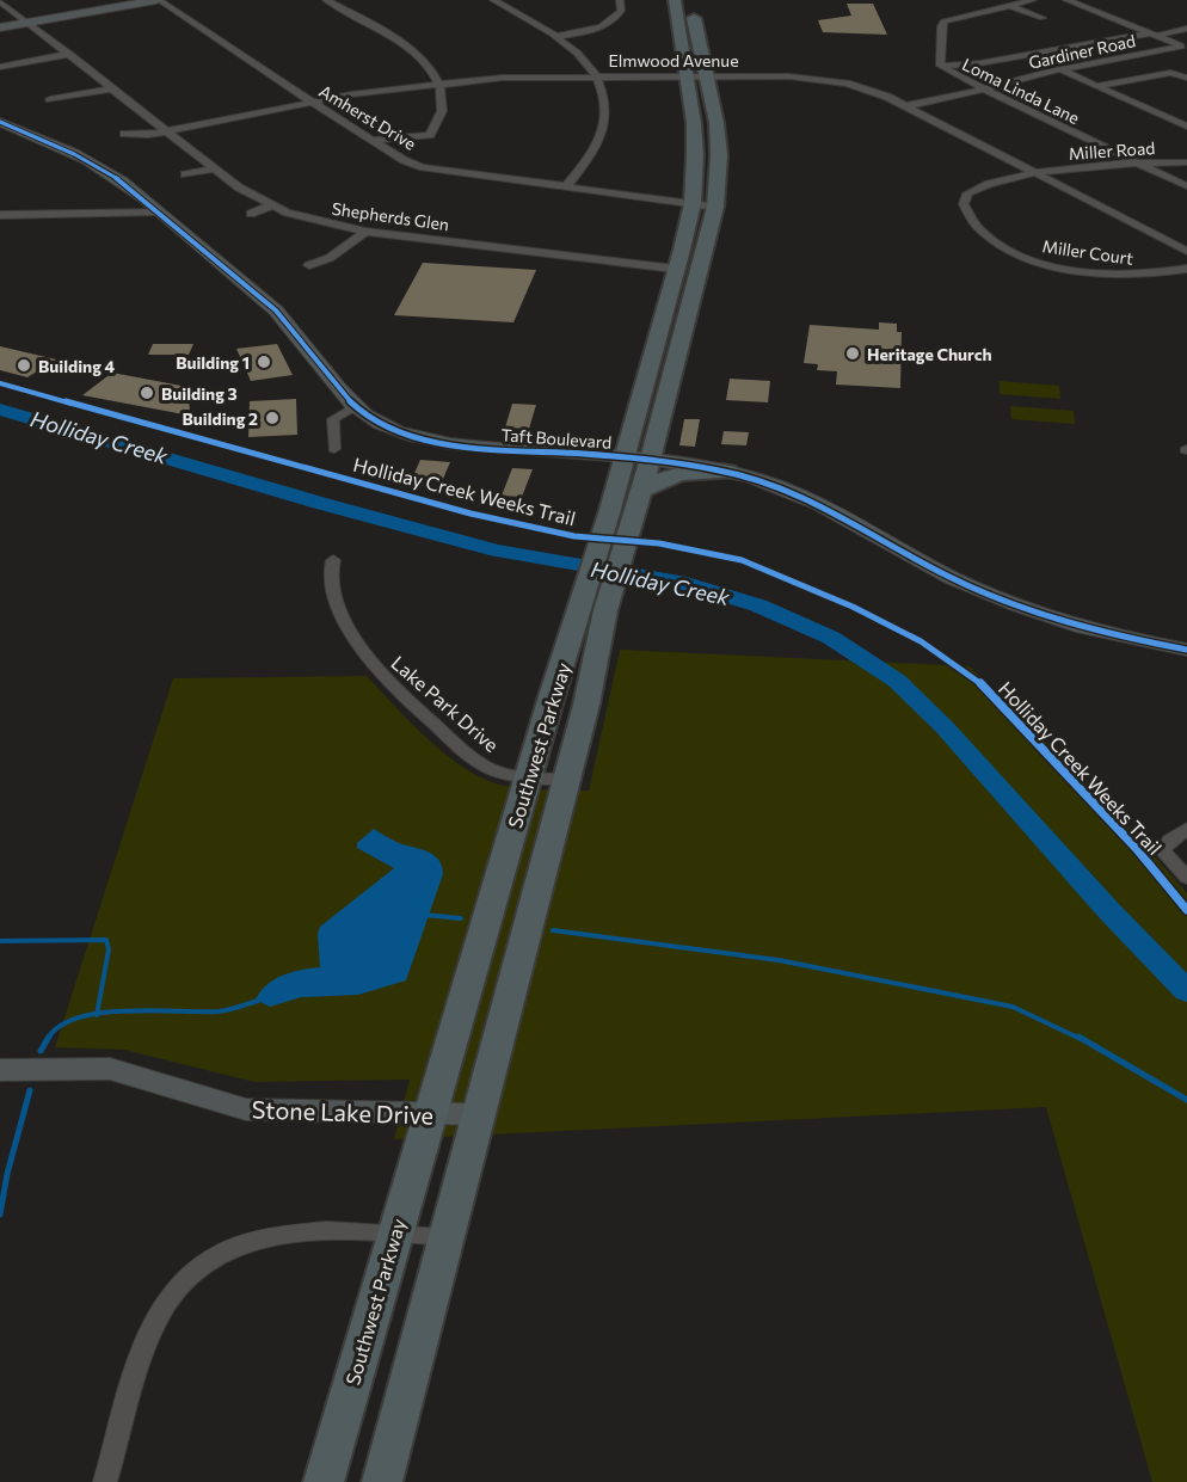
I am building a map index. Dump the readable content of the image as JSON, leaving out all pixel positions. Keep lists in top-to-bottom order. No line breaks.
{"streets":{"main road":["Southwest Parkway"],"street":["Gardiner Road","Elmwood Avenue","Loma Linda Lane","Amherst Drive","Miller Road","Shepherds Glen","Miller Court","Taft Boulevard","Lake Park Drive","Stone Lake Drive"],"cycle path":["Holliday Creek Weeks Trail"]},"crossings":[["Gardiner Road","Elmwood Avenue"],["Gardiner Road","Loma Linda Lane"],["Elmwood Avenue","Amherst Drive"],["Elmwood Avenue","Miller Road"],["Elmwood Avenue","Shepherds Glen"],["Elmwood Avenue","Miller Court"],["Elmwood Avenue","Southwest Parkway"],["Loma Linda Lane","Miller Road"],["Amherst Drive","Southwest Parkway"],["Miller Road","Miller Court"],["Shepherds Glen","Southwest Parkway"],["Taft Boulevard","Southwest Parkway"],["Lake Park Drive","Southwest Parkway"],["Southwest Parkway","Stone Lake Drive"]],"water":["Holliday Creek"],"places":["Heritage Church","Building 1","Building 4","Building 3","Building 2"]}
